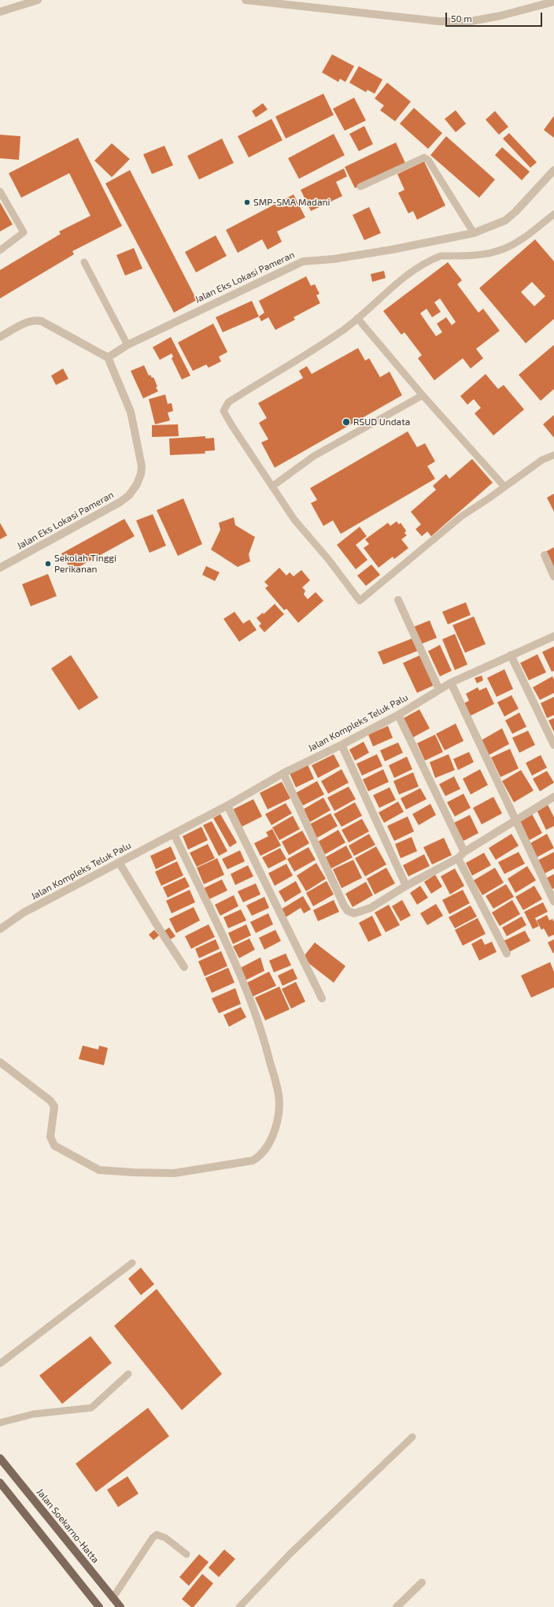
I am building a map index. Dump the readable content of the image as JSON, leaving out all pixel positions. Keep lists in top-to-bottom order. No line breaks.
{"streets":{"main road":["Jalan Soekarno-Hatta"],"street":["Jalan Eks Lokasi Pameran","Jalan Kompleks Teluk Palu"]},"places":["SMP-SMA Madani","RSUD Undata","Sekolah Tinggi Perikanan"],"scale_bar":"50 m"}
